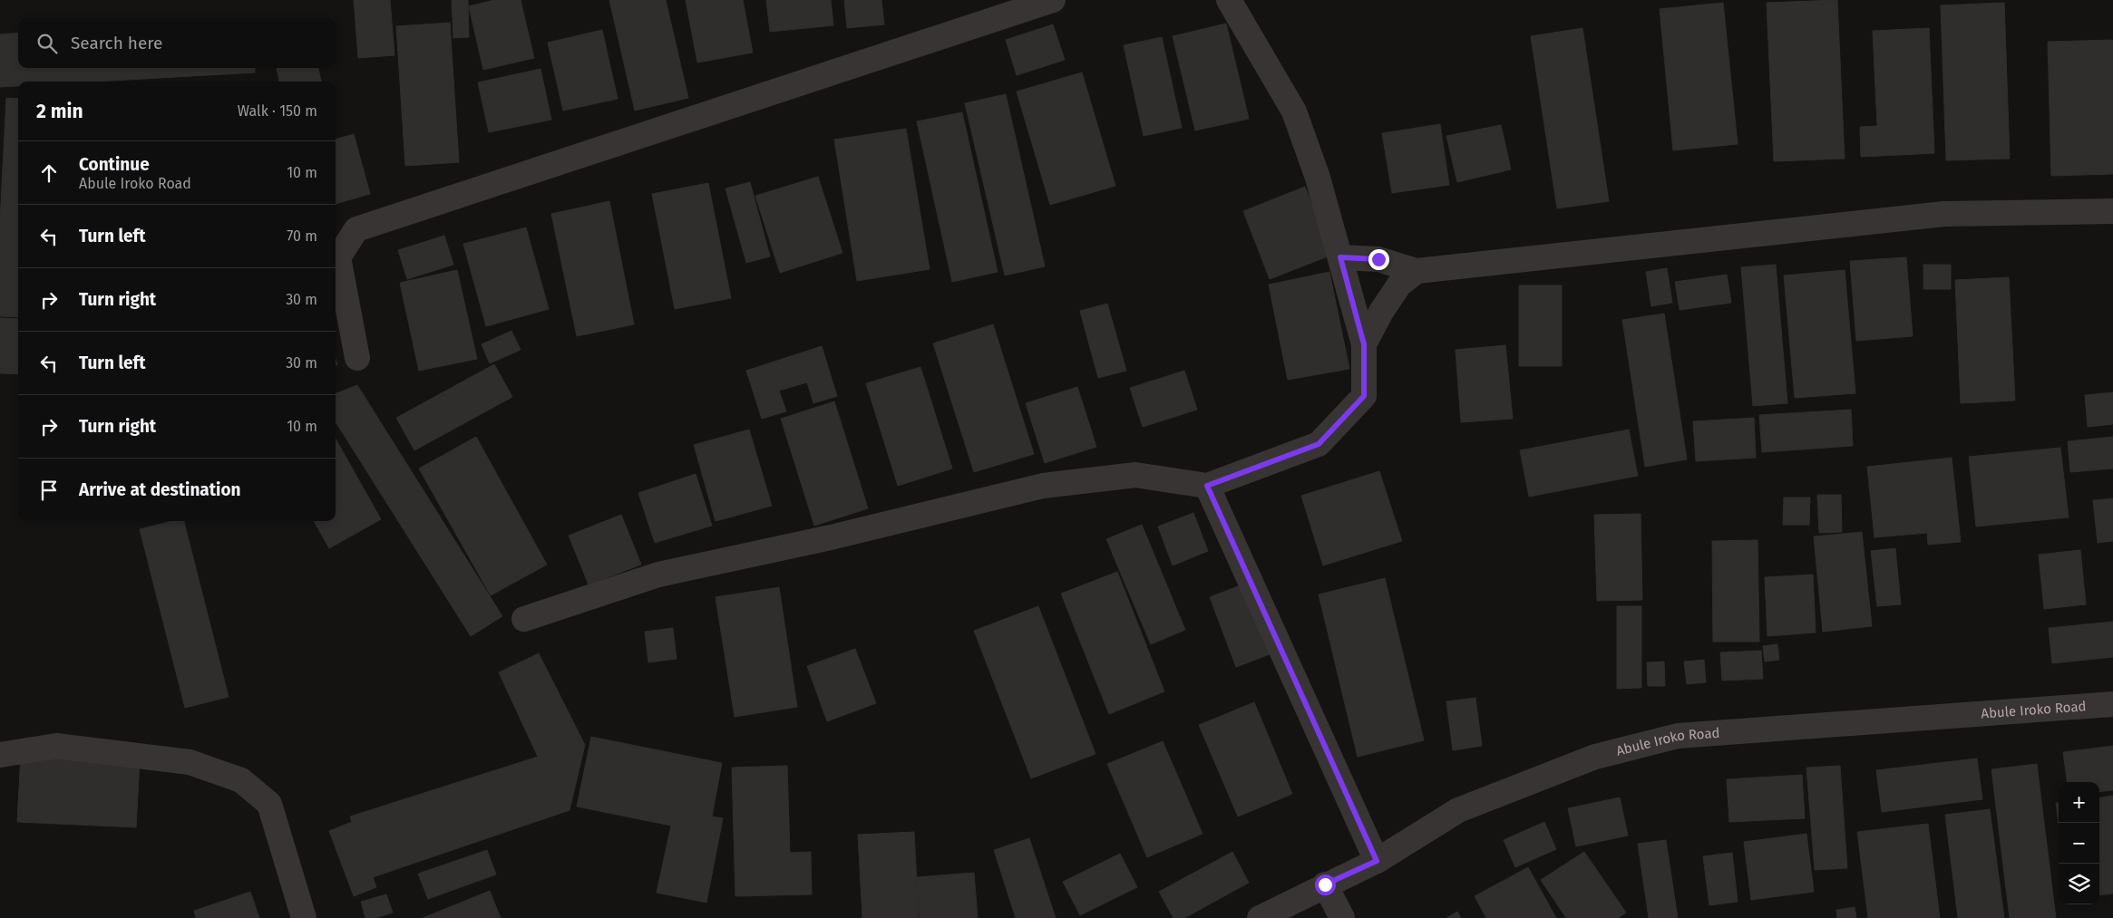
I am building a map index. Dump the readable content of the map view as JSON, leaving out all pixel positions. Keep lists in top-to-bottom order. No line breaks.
{"streets":{"street":["Abule Iroko Road"]},"page":{"search":"Search here","heading":["2 min","Walk · 150 m"],"list":[["Continue","Abule Iroko Road","10 m"],["Turn left","70 m"],["Turn right","30 m"],["Turn left","30 m"],["Turn right","10 m"],"Arrive at destination"],"map_buttons":["+","−"]}}
